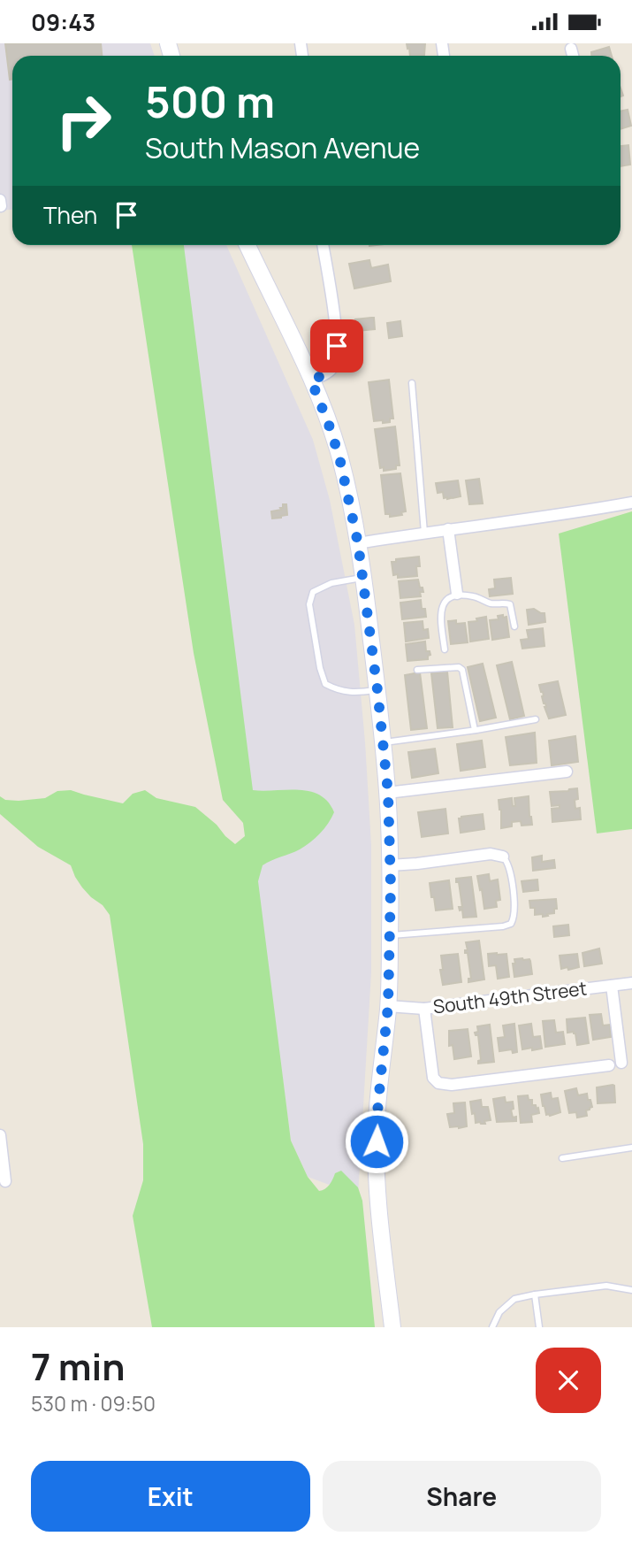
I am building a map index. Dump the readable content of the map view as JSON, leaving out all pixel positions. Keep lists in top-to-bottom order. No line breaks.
{"streets":{"street":["South 49th Street"]},"page":{"status":"09:43","turn":["500 m","South Mason Avenue"],"then":"Then","heading":["7 min","530 m · 09:50"],"buttons":["Exit","Share"]}}
